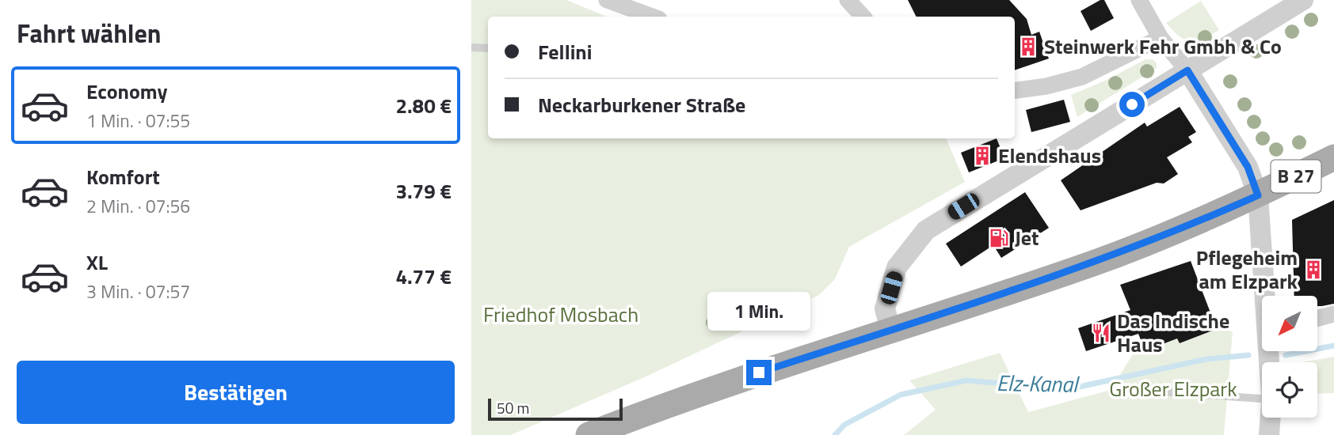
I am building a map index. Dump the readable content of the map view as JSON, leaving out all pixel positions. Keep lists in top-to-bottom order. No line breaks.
{"streets":{"main road":["B 27"]},"water":["Elz-Kanal"],"parks":["Friedhof Mosbach","Großer Elzpark"],"places":{"building":["Steinwerk Fehr Gmbh & Co","Elendshaus","Pflegeheim am Elzpark"],"fuel station":["Jet"],"restaurant":["Das Indische Haus"]},"scale_bar":"50 m","north":"bottom left","page":{"heading":"Fahrt wählen","banner":["Fellini","Neckarburkener Straße"],"list":[{"name":"Economy","note":"1 Min. · 07:55","value":"2.80 €"},{"name":"Komfort","note":"2 Min. · 07:56","value":"3.79 €"},{"name":"XL","note":"3 Min. · 07:57","value":"4.77 €"}],"bubble":"1 Min.","buttons":"Bestätigen","scale":"50 m"}}
